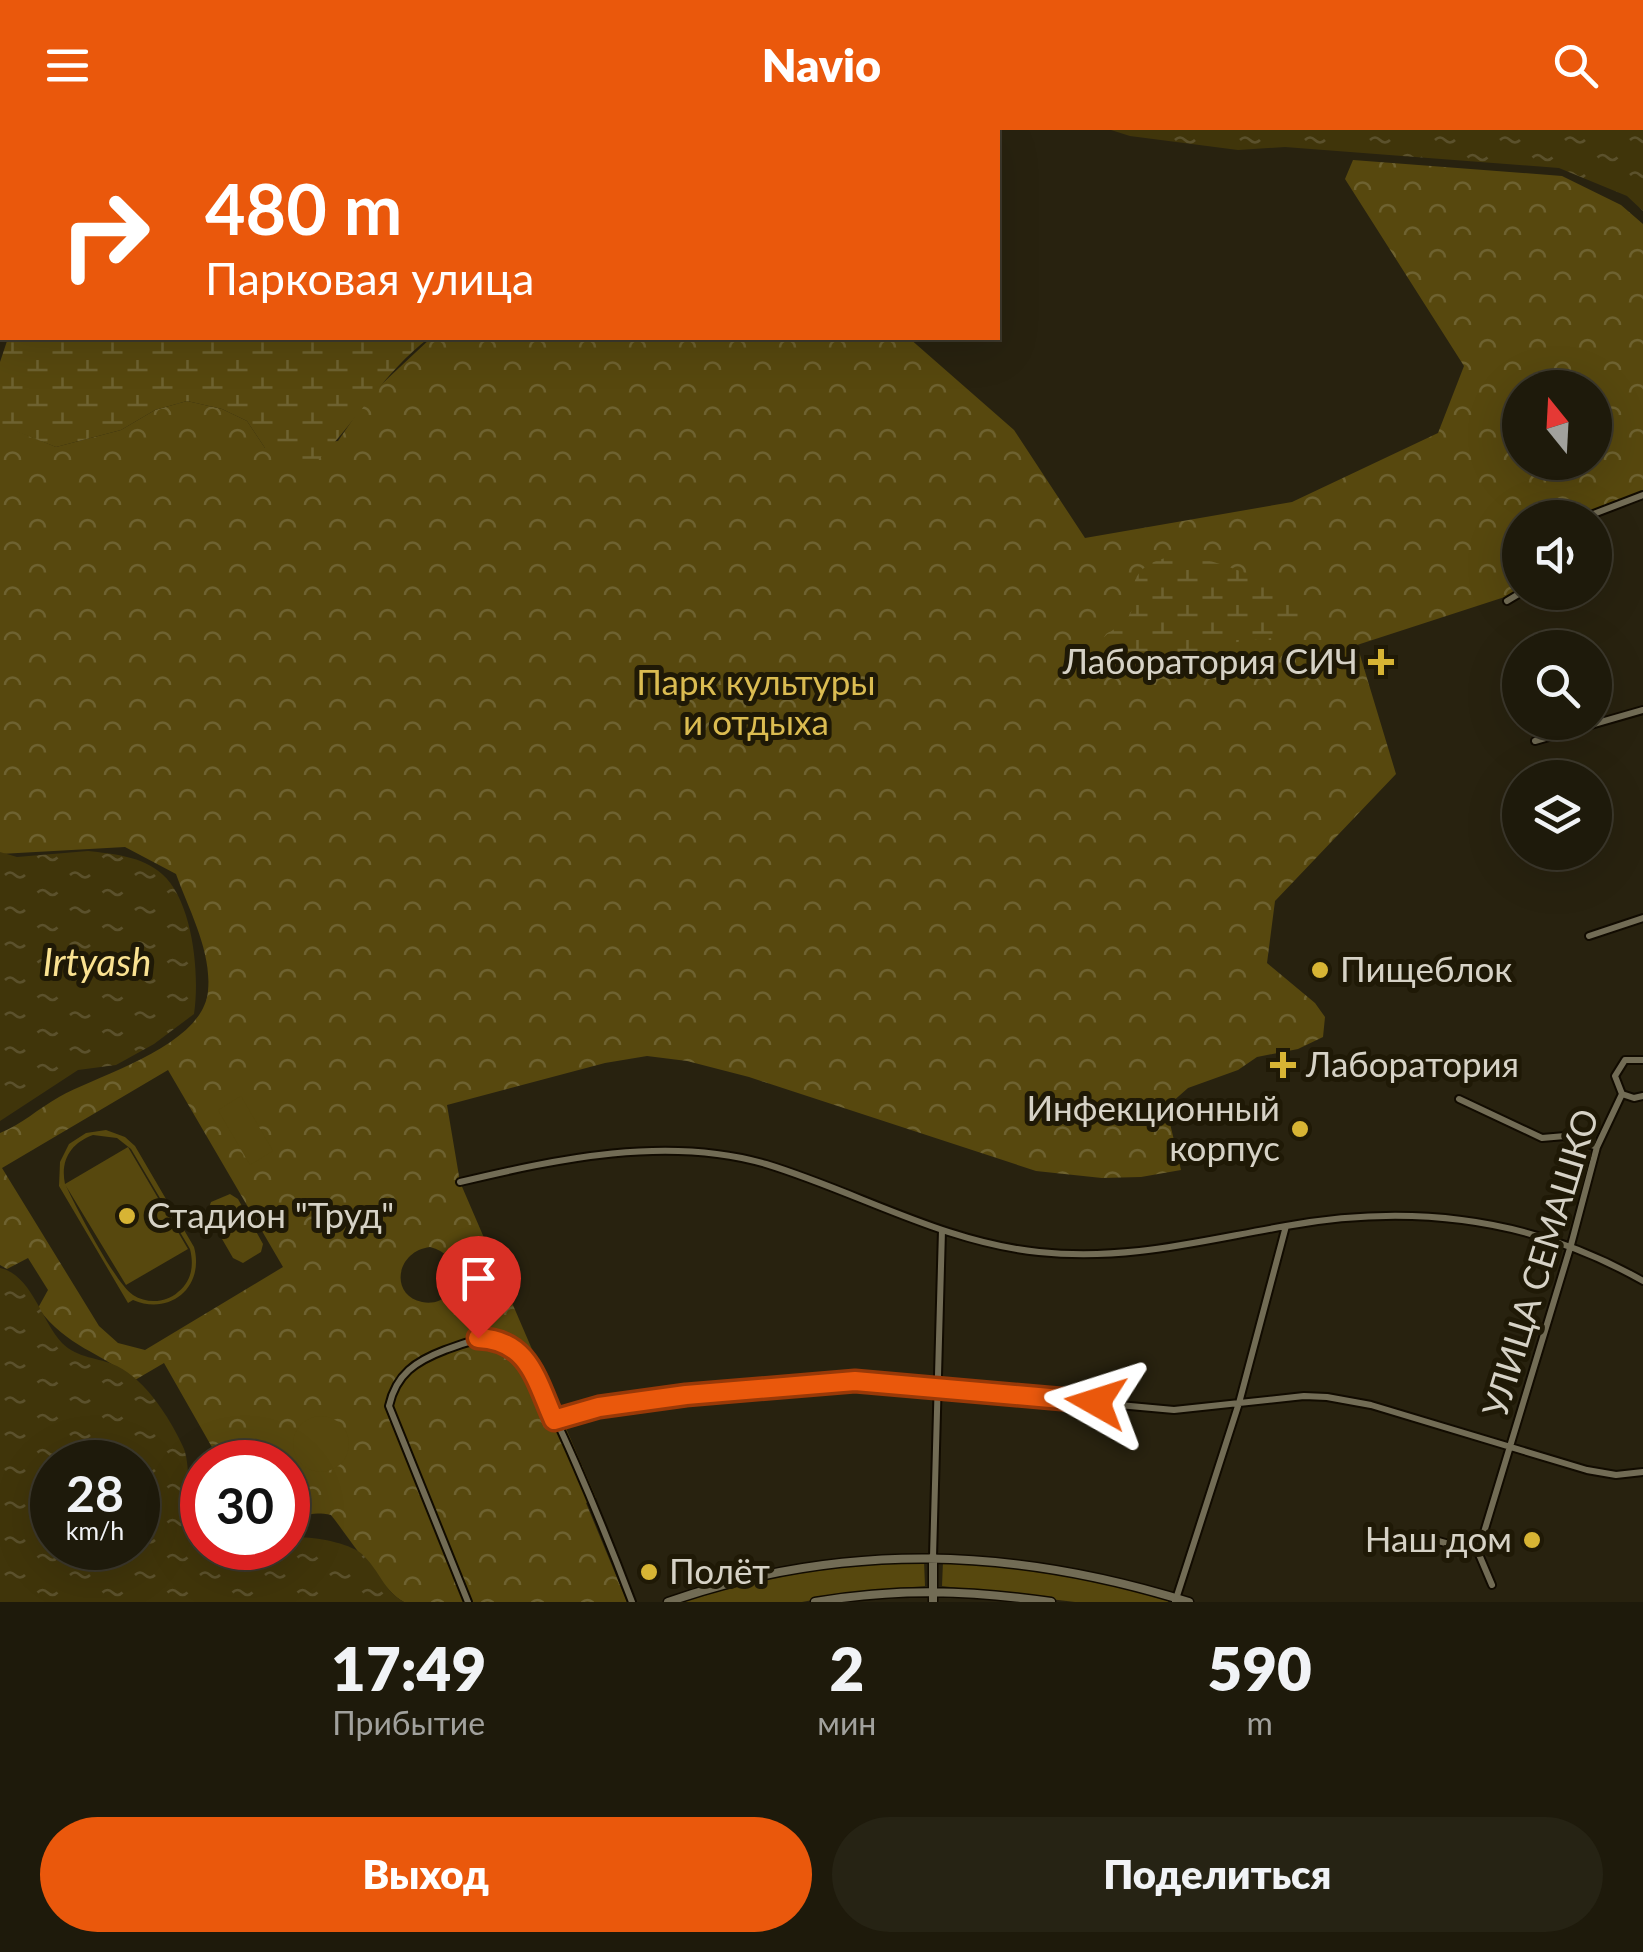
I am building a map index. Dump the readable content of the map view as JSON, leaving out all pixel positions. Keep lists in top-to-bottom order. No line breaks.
{"streets":{"street":["УЛИЦА СЕМАШКО"]},"water":["Irtyash"],"parks":["Парк культуры и отдыха"],"places":{"health":["Лаборатория СИЧ","Лаборатория"],"other":["Пищеблок","Инфекционный корпус","Стадион \"Труд\"","Наш дом","Полёт"]},"north":"top","page":{"header":"Navio","turn":["480 m","Парковая улица"],"speed":"28 km/h","limit":"30","eta":["17:49","Прибытие","2","мин","590","m"],"buttons":["Выход","Поделиться"]}}
